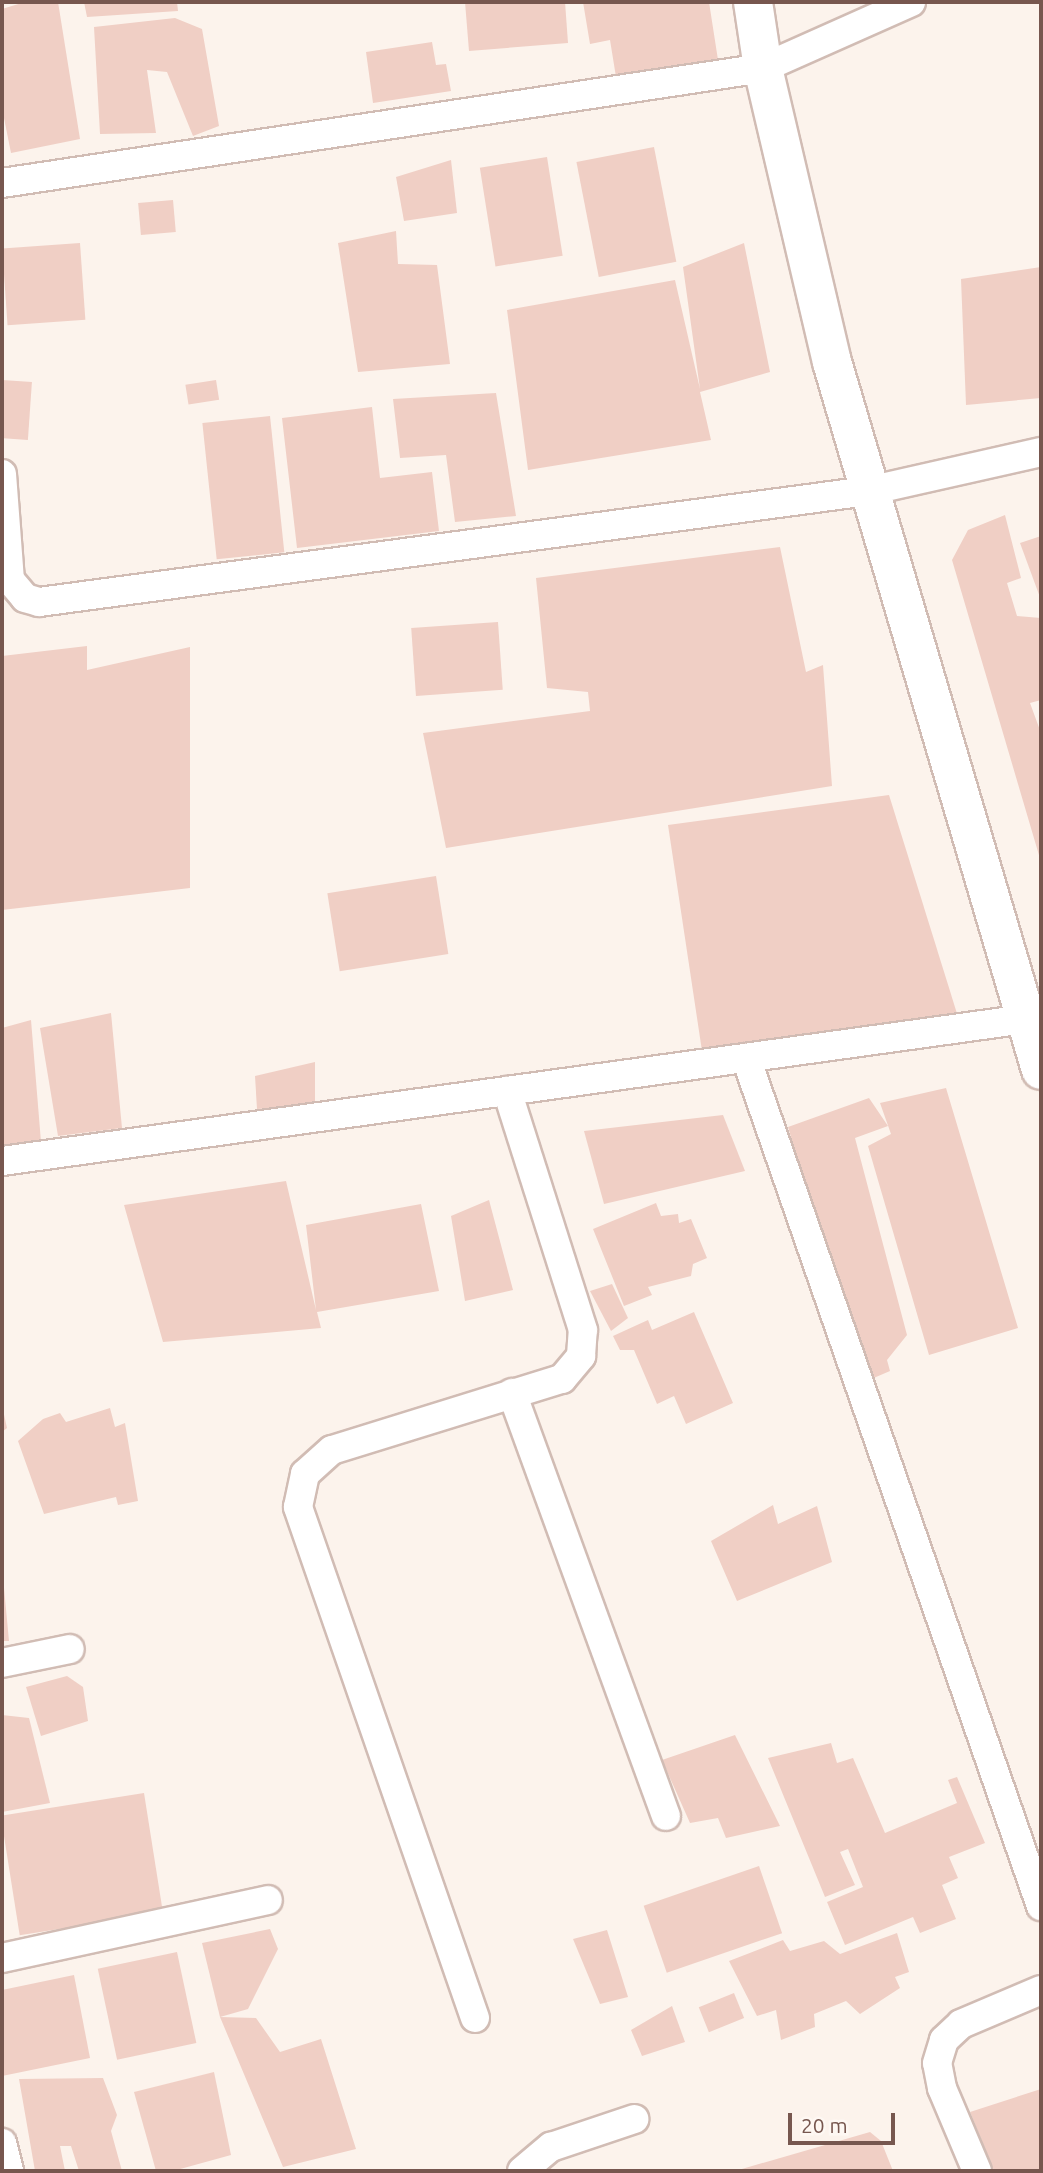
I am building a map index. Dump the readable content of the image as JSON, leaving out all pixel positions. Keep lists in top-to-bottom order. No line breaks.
{"scale_bar":"20 m"}
